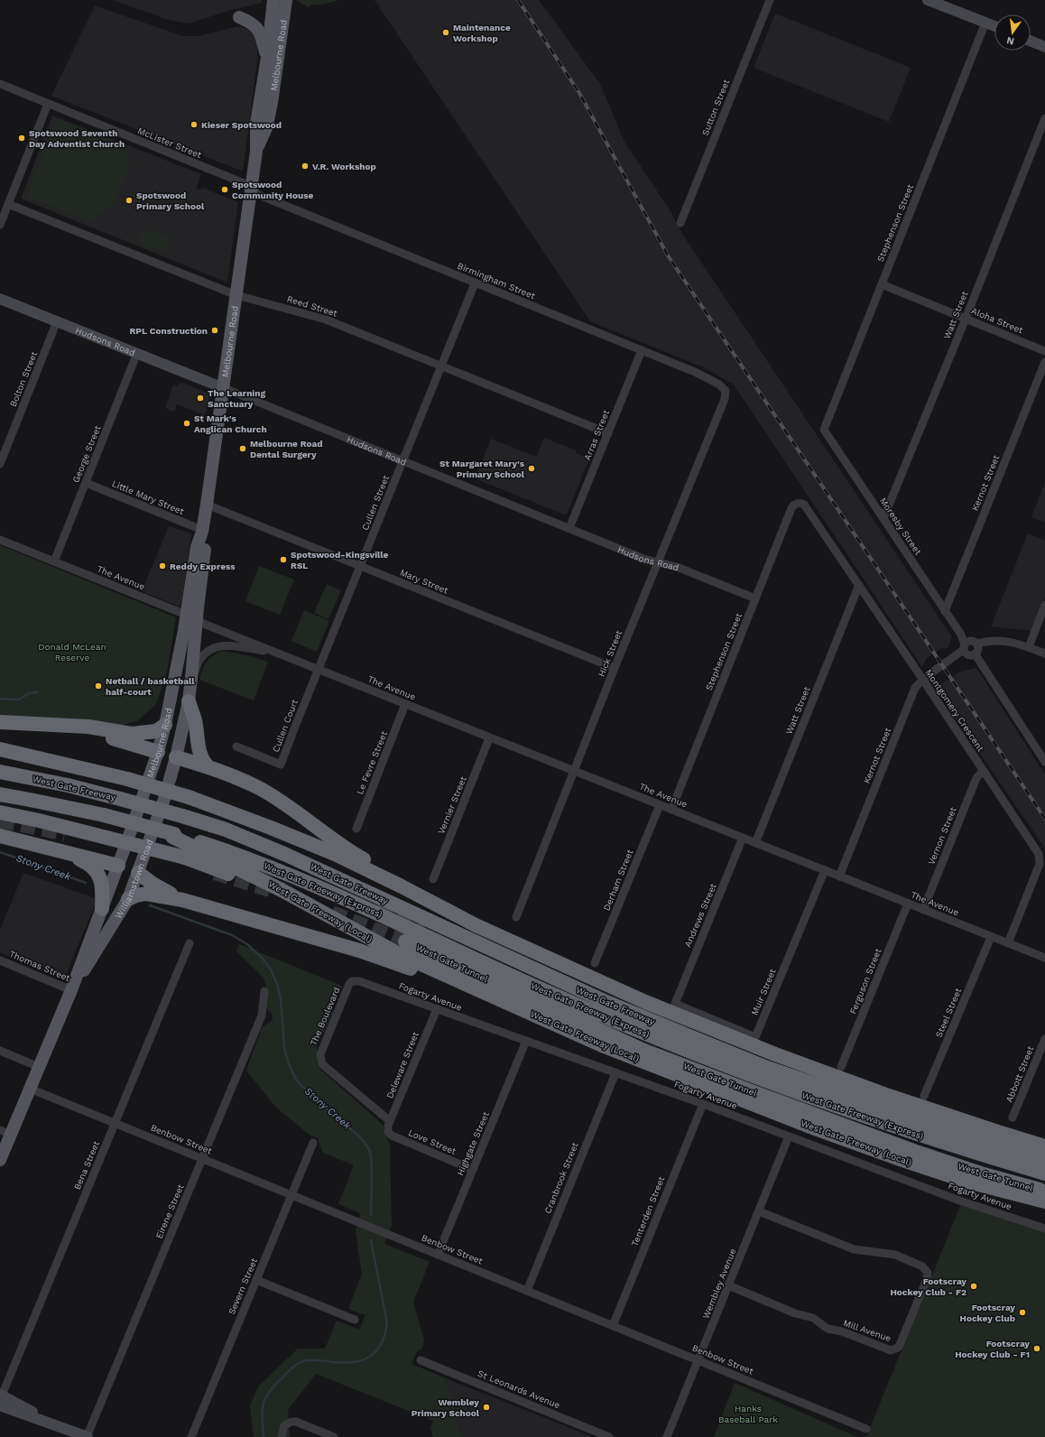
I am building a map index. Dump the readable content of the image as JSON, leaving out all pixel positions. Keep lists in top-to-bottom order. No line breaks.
{"streets":{"highway":["West Gate Freeway","West Gate Freeway (Express)","West Gate Freeway (Local)","West Gate Tunnel"],"main road":["Melbourne Road","Williamstown Road"],"street":["Sutton Street","McLister Street","Stephenson Street","Birmingham Street","Reed Street","Watt Street","Aloha Street","Hudsons Road","Bolton Street","Arras Street","George Street","Kernot Street","Little Mary Street","Cullen Street","Moresby Street","The Avenue","Mary Street","Hick Street","Montgomery Crescent","Cullen Court","Le Fevre Street","Vernier Street","Vernon Street","Derham Street","Andrews Street","Thomas Street","Ferguson Street","Muir Street","Fogarty Avenue","Steel Street","The Boulevard","Deleware Street","Abbott Street","Benbow Street","Love Street","Highgate Street","Bena Street","Cranbrook Street","Eirene Street","Tenterden Street","Wembley Avenue","Severn Street","Mill Avenue","St Leonards Avenue"]},"crossings":[["Melbourne Road","McLister Street"],["Melbourne Road","Birmingham Street"],["Melbourne Road","Reed Street"],["Melbourne Road","Hudsons Road"],["Melbourne Road","Little Mary Street"],["Melbourne Road","The Avenue"],["Melbourne Road","Mary Street"],["Melbourne Road","Williamstown Road"],["McLister Street","Birmingham Street"],["Stephenson Street","Aloha Street"],["Stephenson Street","Hudsons Road"],["Stephenson Street","Moresby Street"],["Stephenson Street","The Avenue"],["Stephenson Street","Montgomery Crescent"],["Birmingham Street","Arras Street"],["Birmingham Street","Cullen Street"],["Birmingham Street","Hick Street"],["Reed Street","Arras Street"],["Reed Street","Cullen Street"],["Watt Street","Aloha Street"],["Watt Street","Moresby Street"],["Watt Street","The Avenue"],["Watt Street","Montgomery Crescent"],["Hudsons Road","Bolton Street"],["Hudsons Road","Arras Street"],["Hudsons Road","George Street"],["Hudsons Road","Cullen Street"],["Hudsons Road","Hick Street"],["George Street","Little Mary Street"],["George Street","The Avenue"],["Kernot Street","Moresby Street"],["Kernot Street","The Avenue"],["Kernot Street","Montgomery Crescent"],["Cullen Street","The Avenue"],["Cullen Street","Mary Street"],["Cullen Street","Cullen Court"],["The Avenue","Hick Street"],["The Avenue","Montgomery Crescent"],["The Avenue","Cullen Court"],["The Avenue","Le Fevre Street"],["The Avenue","Vernier Street"],["The Avenue","Vernon Street"],["The Avenue","Derham Street"],["The Avenue","Andrews Street"],["The Avenue","Ferguson Street"],["The Avenue","Muir Street"],["The Avenue","Steel Street"],["Mary Street","Hick Street"],["Montgomery Crescent","Vernon Street"],["West Gate Freeway","West Gate Freeway (Express)"],["Williamstown Road","Thomas Street"],["Williamstown Road","Benbow Street"],["West Gate Freeway (Express)","West Gate Freeway (Local)"],["Andrews Street","Muir Street"],["Fogarty Avenue","The Boulevard"],["Fogarty Avenue","Deleware Street"],["Fogarty Avenue","Highgate Street"],["Fogarty Avenue","Cranbrook Street"],["Fogarty Avenue","Tenterden Street"],["Fogarty Avenue","Wembley Avenue"],["The Boulevard","Deleware Street"],["The Boulevard","Love Street"],["Deleware Street","Love Street"],["Benbow Street","Highgate Street"],["Benbow Street","Bena Street"],["Benbow Street","Cranbrook Street"],["Benbow Street","Eirene Street"],["Benbow Street","Tenterden Street"],["Benbow Street","Wembley Avenue"],["Benbow Street","Severn Street"],["Love Street","Highgate Street"],["Wembley Avenue","Mill Avenue"]],"water":["Stony Creek"],"parks":["Donald McLean Reserve","Hanks Baseball Park"],"places":["Maintenance Workshop","Kieser Spotswood","Spotswood Seventh Day Adventist Church","V.R. Workshop","Spotswood Community House","Spotswood Primary School","RPL Construction","The Learning Sanctuary","St Mark's Anglican Church","Melbourne Road Dental Surgery","St Margaret Mary's Primary School","Spotswood-Kingsville RSL","Reddy Express","Netball / basketball half-court","Footscray Hockey Club - F2","Footscray Hockey Club","Footscray Hockey Club - F1","Wembley Primary School"],"north":"bottom"}
